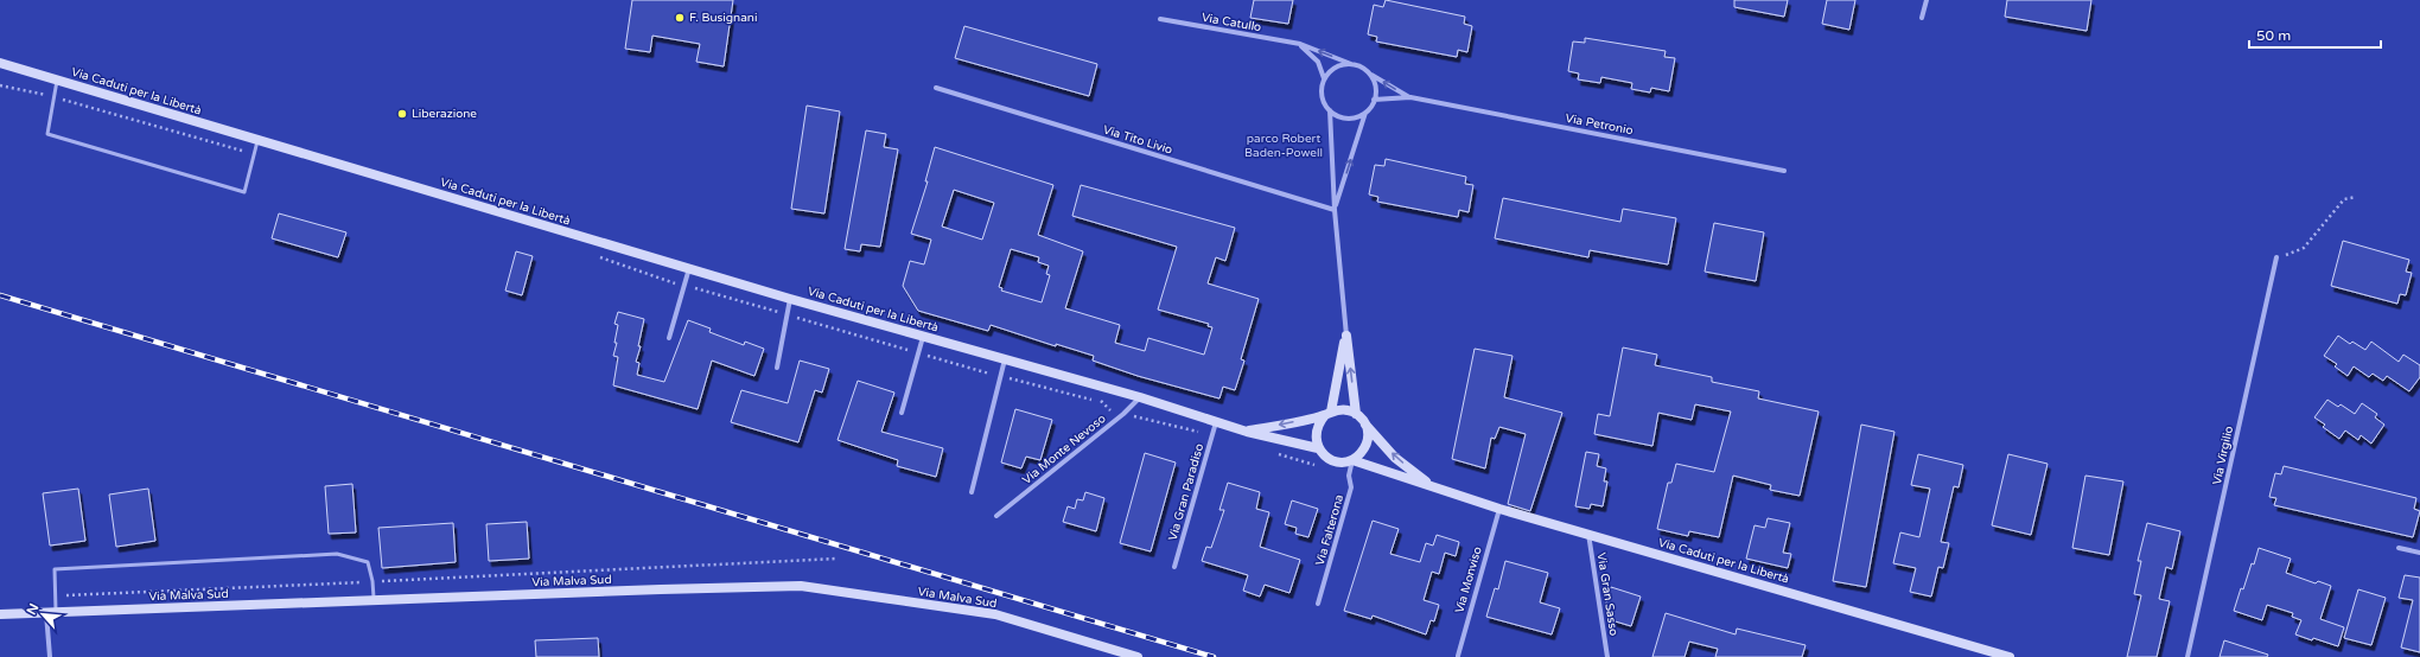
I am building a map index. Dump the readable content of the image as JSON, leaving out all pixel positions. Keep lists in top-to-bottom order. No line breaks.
{"streets":{"street":["Via Catullo","Via Caduti per la Libertà","Via Petronio","Via Tito Livio","Via Monte Nevoso","Via Virgilio","Via Gran Paradiso","Via Falterona","Via Monviso","Via Malva Sud","Via Gran Sasso"]},"crossings":[["Via Catullo","Via Petronio"],["Via Caduti per la Libertà","Via Monte Nevoso"],["Via Caduti per la Libertà","Via Gran Paradiso"],["Via Caduti per la Libertà","Via Falterona"],["Via Caduti per la Libertà","Via Monviso"],["Via Caduti per la Libertà","Via Gran Sasso"]],"parks":["parco Robert Baden-Powell"],"places":["F. Busignani","Liberazione"],"scale_bar":"50 m","north":"top left"}
